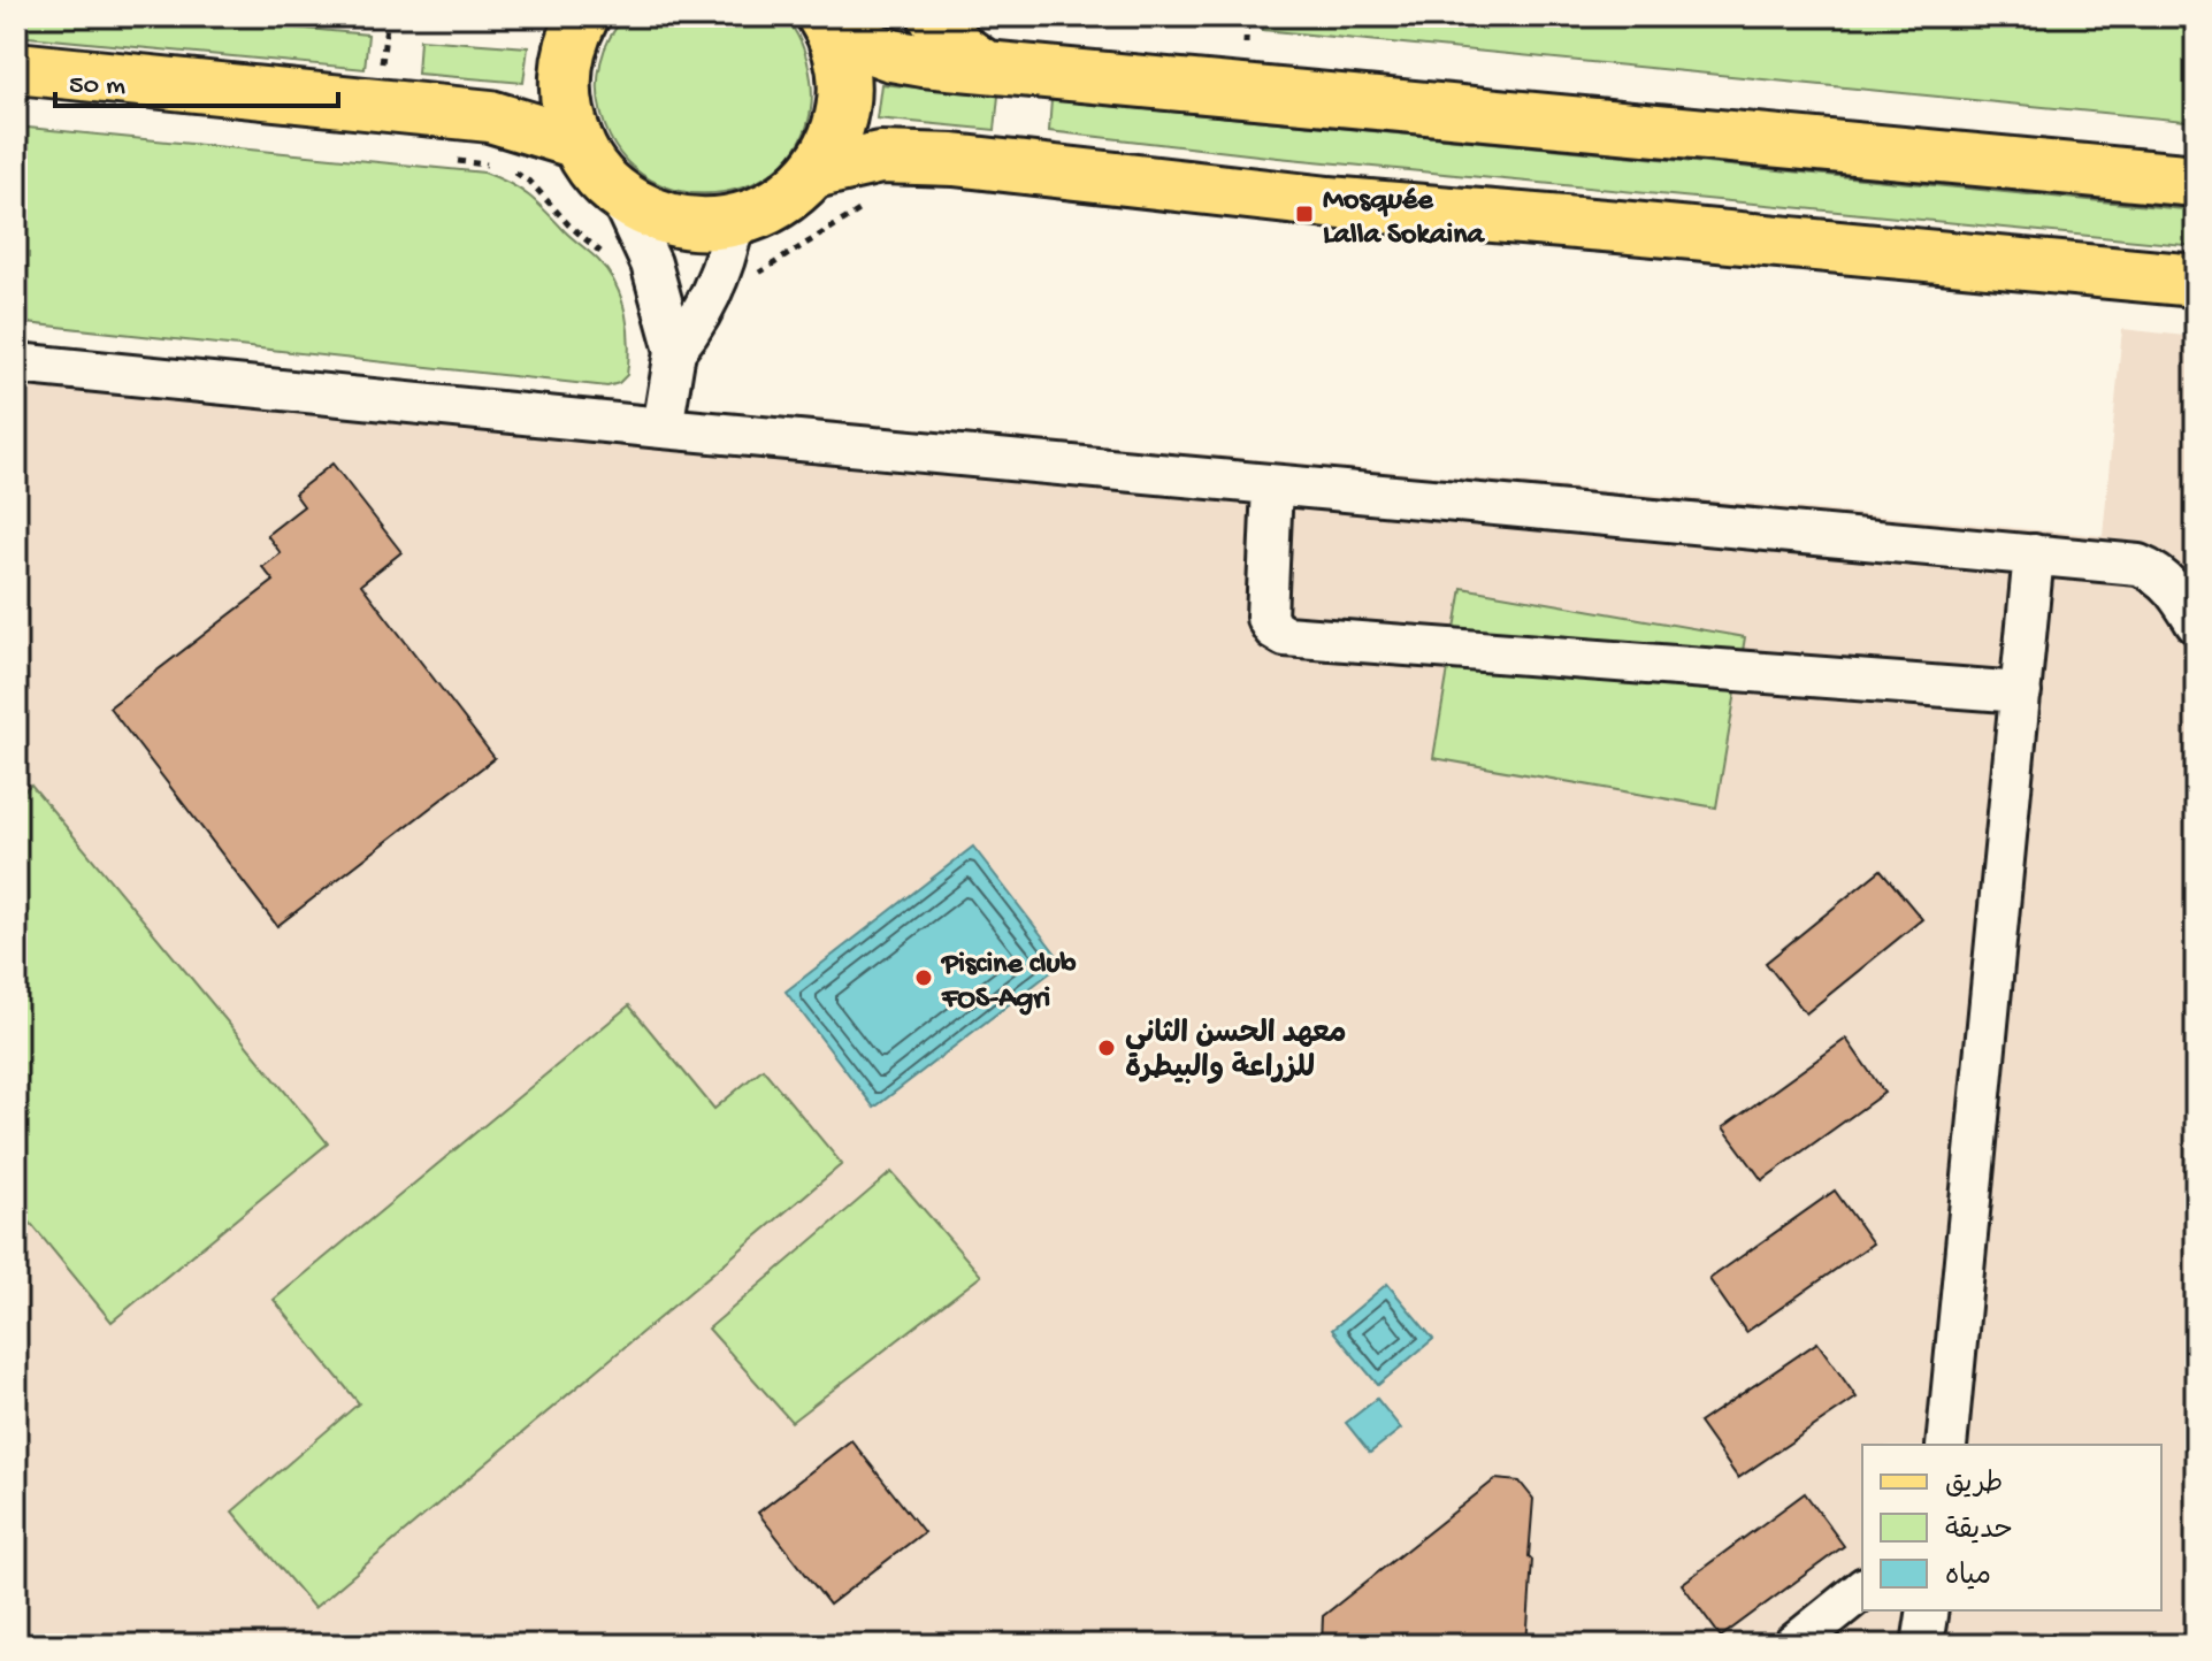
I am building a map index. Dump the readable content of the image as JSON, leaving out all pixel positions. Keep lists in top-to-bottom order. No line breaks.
{"places":{"transit":["Mosquée Lalla Sokaina"],"other":["Piscine club FOS-Agri","معهد الحسن الثاني للزراعة والبيطرة"]},"legend":["طريق","حديقة","مياه"],"scale_bar":"50 m"}
